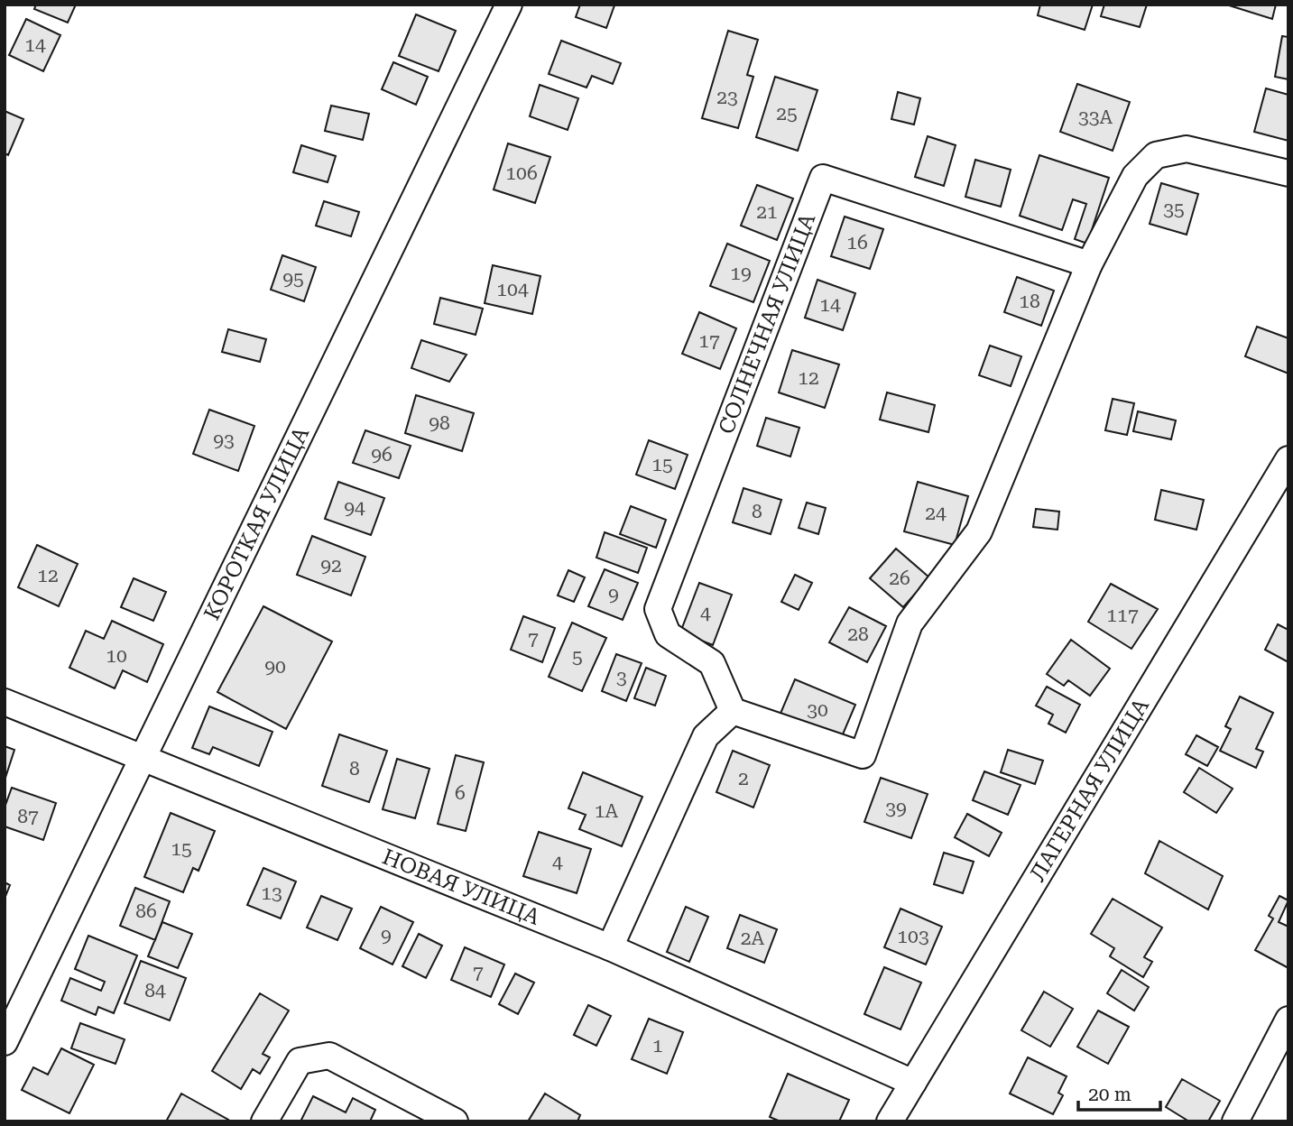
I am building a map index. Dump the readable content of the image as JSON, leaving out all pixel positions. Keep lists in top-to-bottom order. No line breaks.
{"streets":{"street":["СОЛНЕЧНАЯ УЛИЦА","КОРОТКАЯ УЛИЦА","ЛАГЕРНАЯ УЛИЦА","НОВАЯ УЛИЦА"]},"crossings":[["КОРОТКАЯ УЛИЦА","НОВАЯ УЛИЦА"],["ЛАГЕРНАЯ УЛИЦА","НОВАЯ УЛИЦА"]],"house_numbers":["14","23","25","33А","106","35","21","16","19","95","104","18","14","17","12","98","93","96","15","94","8","24","92","12","26","9","4","117","28","7","10","5","90","3","30","8","2","6","39","1А","87","15","4","13","86","9","103","2А","7","84","1"],"scale_bar":"20 m"}
